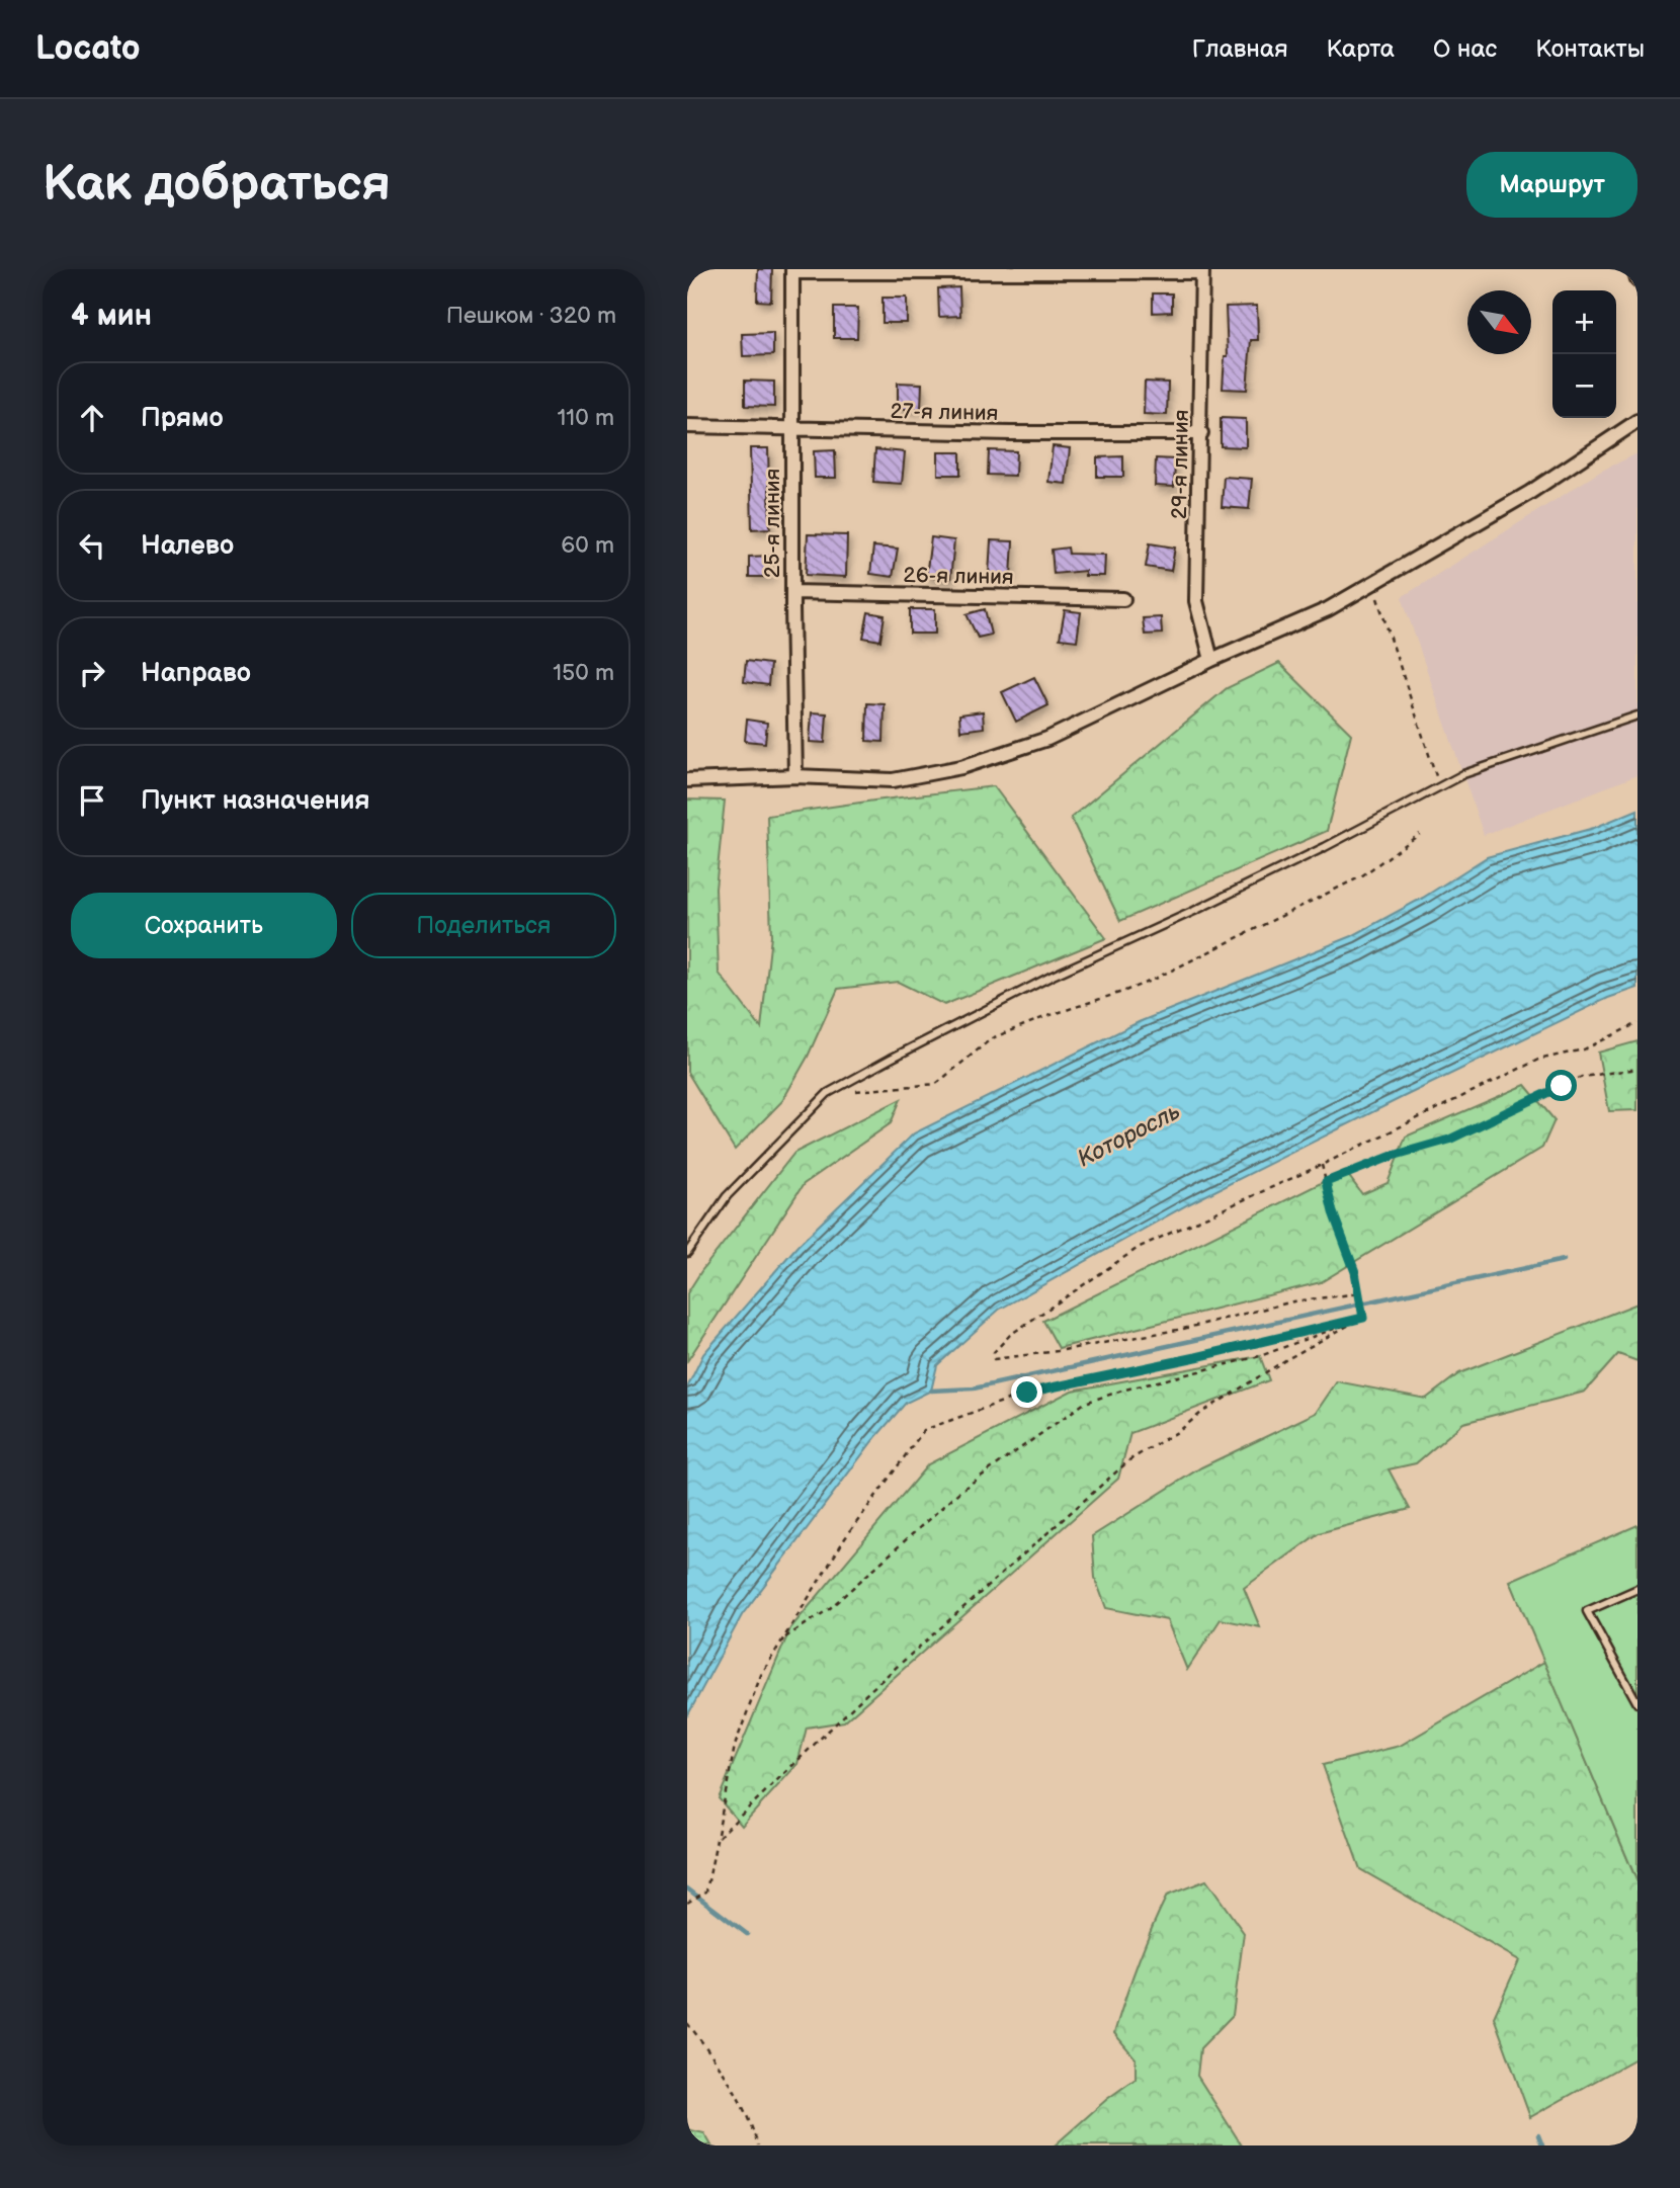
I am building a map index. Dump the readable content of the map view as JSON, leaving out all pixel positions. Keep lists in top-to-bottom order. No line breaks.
{"streets":{"street":["27-я линия","29-я линия","25-я линия","26-я линия"]},"crossings":[["27-я линия","29-я линия"],["27-я линия","25-я линия"],["25-я линия","26-я линия"]],"water":["Которосль"],"north":"bottom right","page":{"header":"Locato","nav":["Главная","Карта","О нас","Контакты"],"buttons":["Маршрут",["Сохранить","Поделиться"]],"title":"Как добраться","heading":["4 мин","Пешком · 320 m"],"map_buttons":["+","−"],"list":[["Прямо","110 m"],["Налево","60 m"],["Направо","150 m"],"Пункт назначения"]}}
